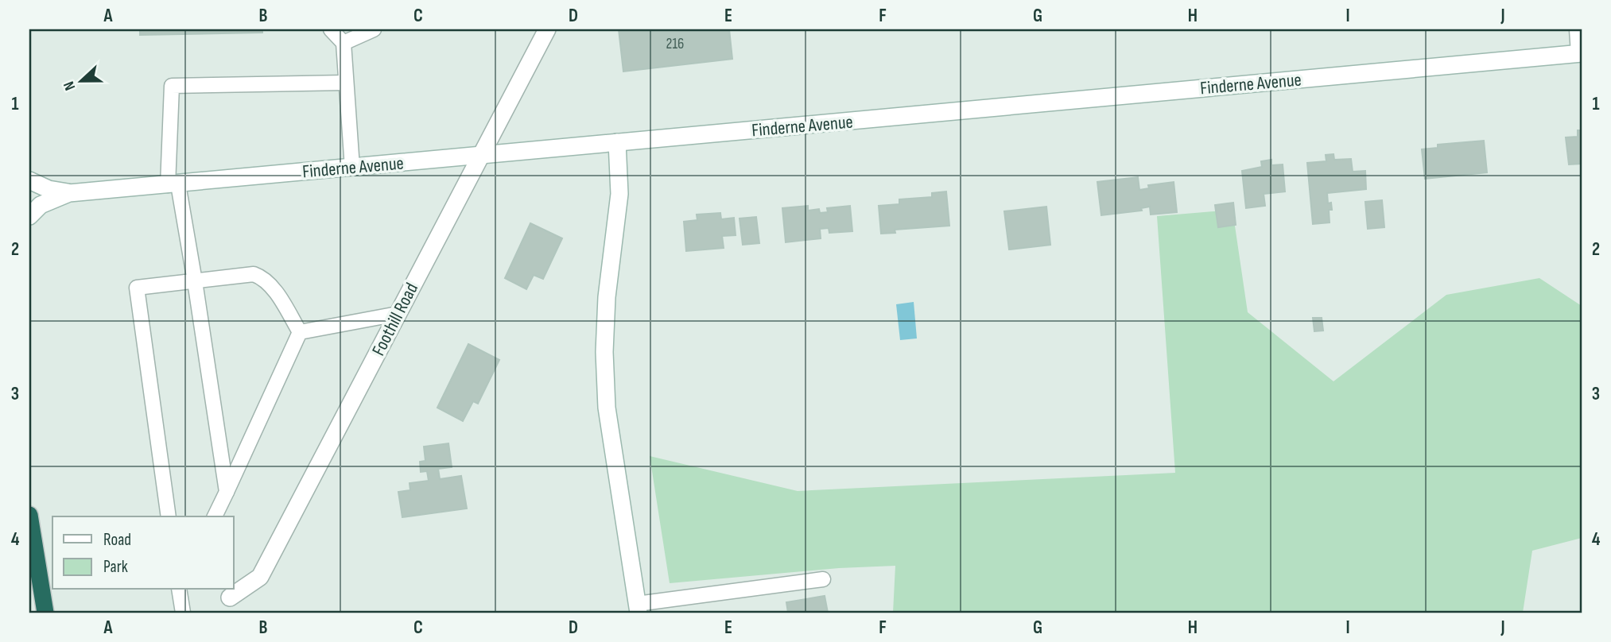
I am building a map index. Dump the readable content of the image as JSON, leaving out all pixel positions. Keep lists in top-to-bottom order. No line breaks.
{"streets":{"main road":["Finderne Avenue","Foothill Road"]},"crossings":[["Finderne Avenue","Foothill Road"]],"house_numbers":["216"],"legend":["Road","Park"],"north":"left","grid":{"columns":["A","B","C","D","E","F","G","H","I","J"],"rows":["1","2","3","4"]}}
